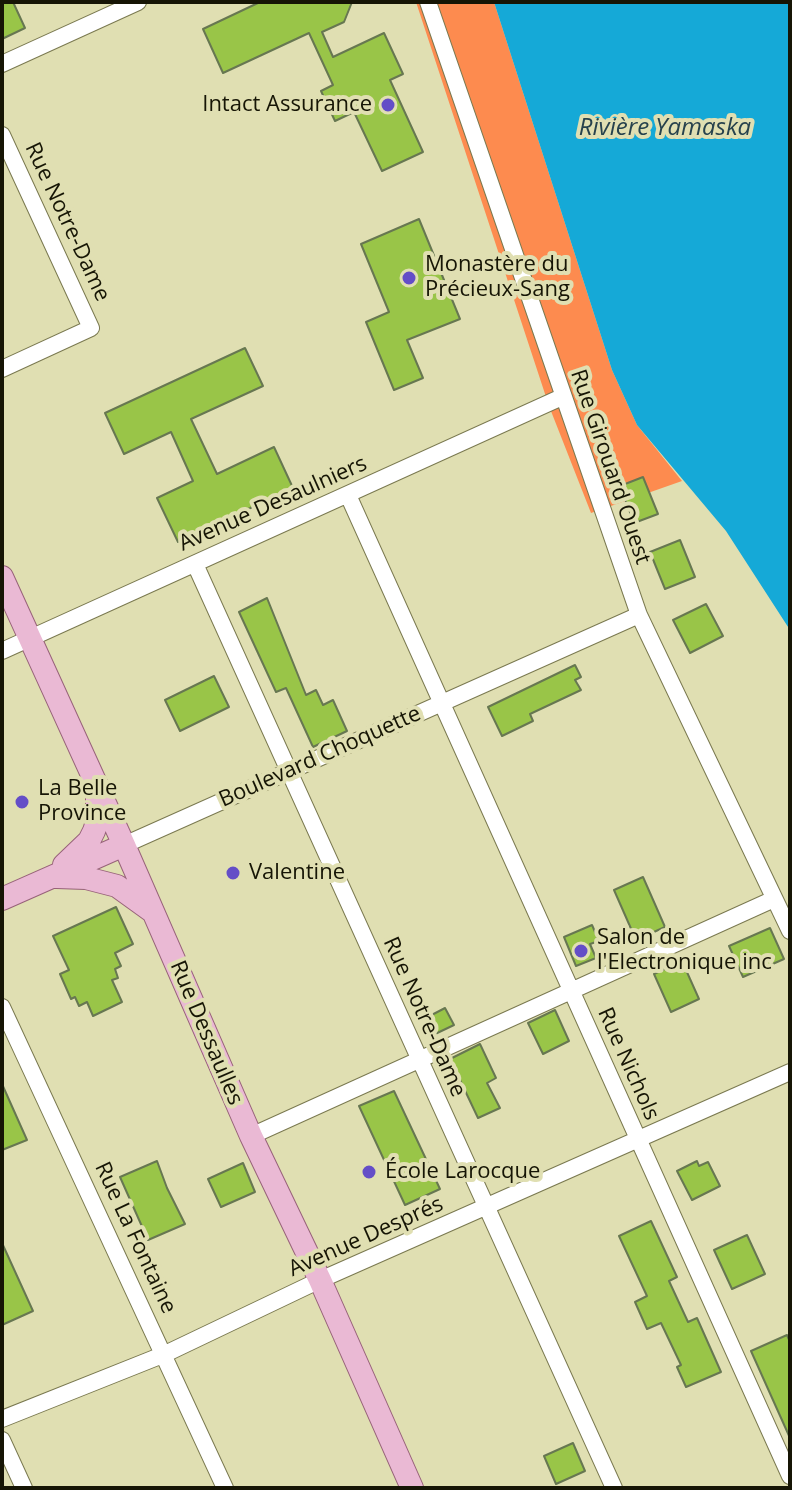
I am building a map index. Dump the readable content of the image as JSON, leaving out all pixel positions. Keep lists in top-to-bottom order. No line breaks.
{"streets":{"main road":["Boulevard Choquette","Rue Dessaulles"],"street":["Rue Notre-Dame","Rue Girouard Ouest","Avenue Desaulniers","Rue Nichols","Avenue Després","Rue La Fontaine"]},"crossings":[["Rue Notre-Dame","Avenue Desaulniers"],["Rue Notre-Dame","Boulevard Choquette"],["Rue Notre-Dame","Avenue Després"],["Rue Girouard Ouest","Avenue Desaulniers"],["Rue Girouard Ouest","Boulevard Choquette"],["Avenue Desaulniers","Rue Dessaulles"],["Avenue Desaulniers","Rue Nichols"],["Boulevard Choquette","Rue Dessaulles"],["Boulevard Choquette","Rue Nichols"],["Rue Dessaulles","Avenue Després"],["Rue Nichols","Avenue Després"],["Avenue Després","Rue La Fontaine"]],"water":["Rivière Yamaska"],"places":["Intact Assurance","Monastère du Précieux-Sang","La Belle Province","Valentine","Salon de l'Electronique inc","École Larocque"]}
